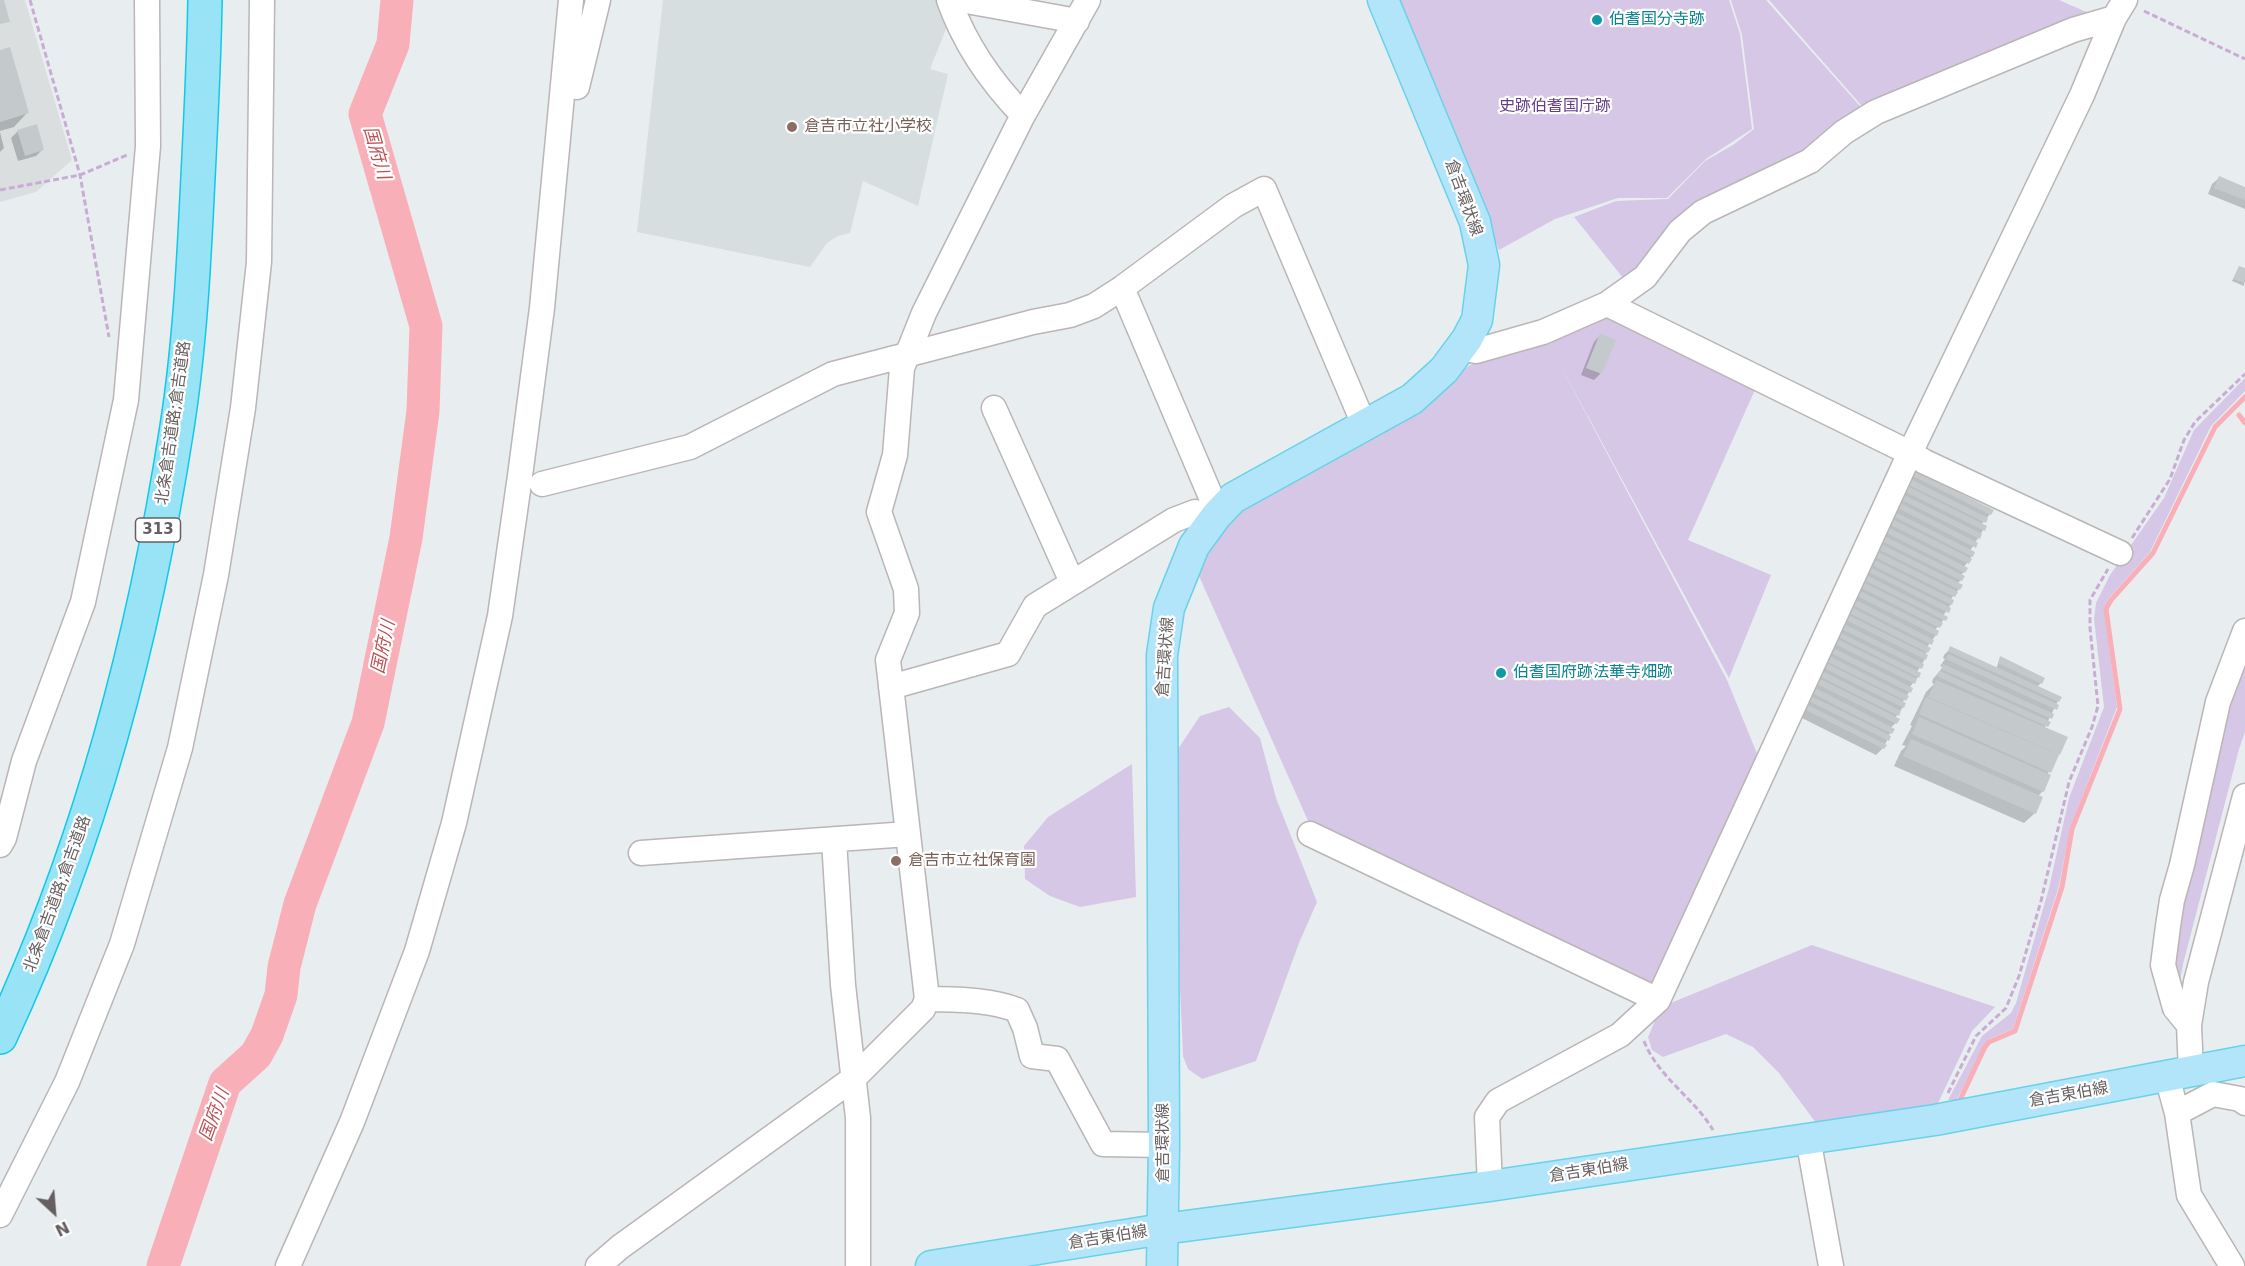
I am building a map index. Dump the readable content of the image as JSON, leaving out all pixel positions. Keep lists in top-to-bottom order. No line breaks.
{"streets":{"highway":["北条倉吉道路;倉吉道路","313"],"main road":["倉吉環状線","倉吉東伯線"]},"crossings":[["倉吉環状線","倉吉東伯線"]],"water":["国府川"],"parks":["史跡伯耆国庁跡"],"places":["伯耆国分寺跡","倉吉市立社小学校","伯耆国府跡法華寺畑跡","倉吉市立社保育園"],"north":"bottom right"}
